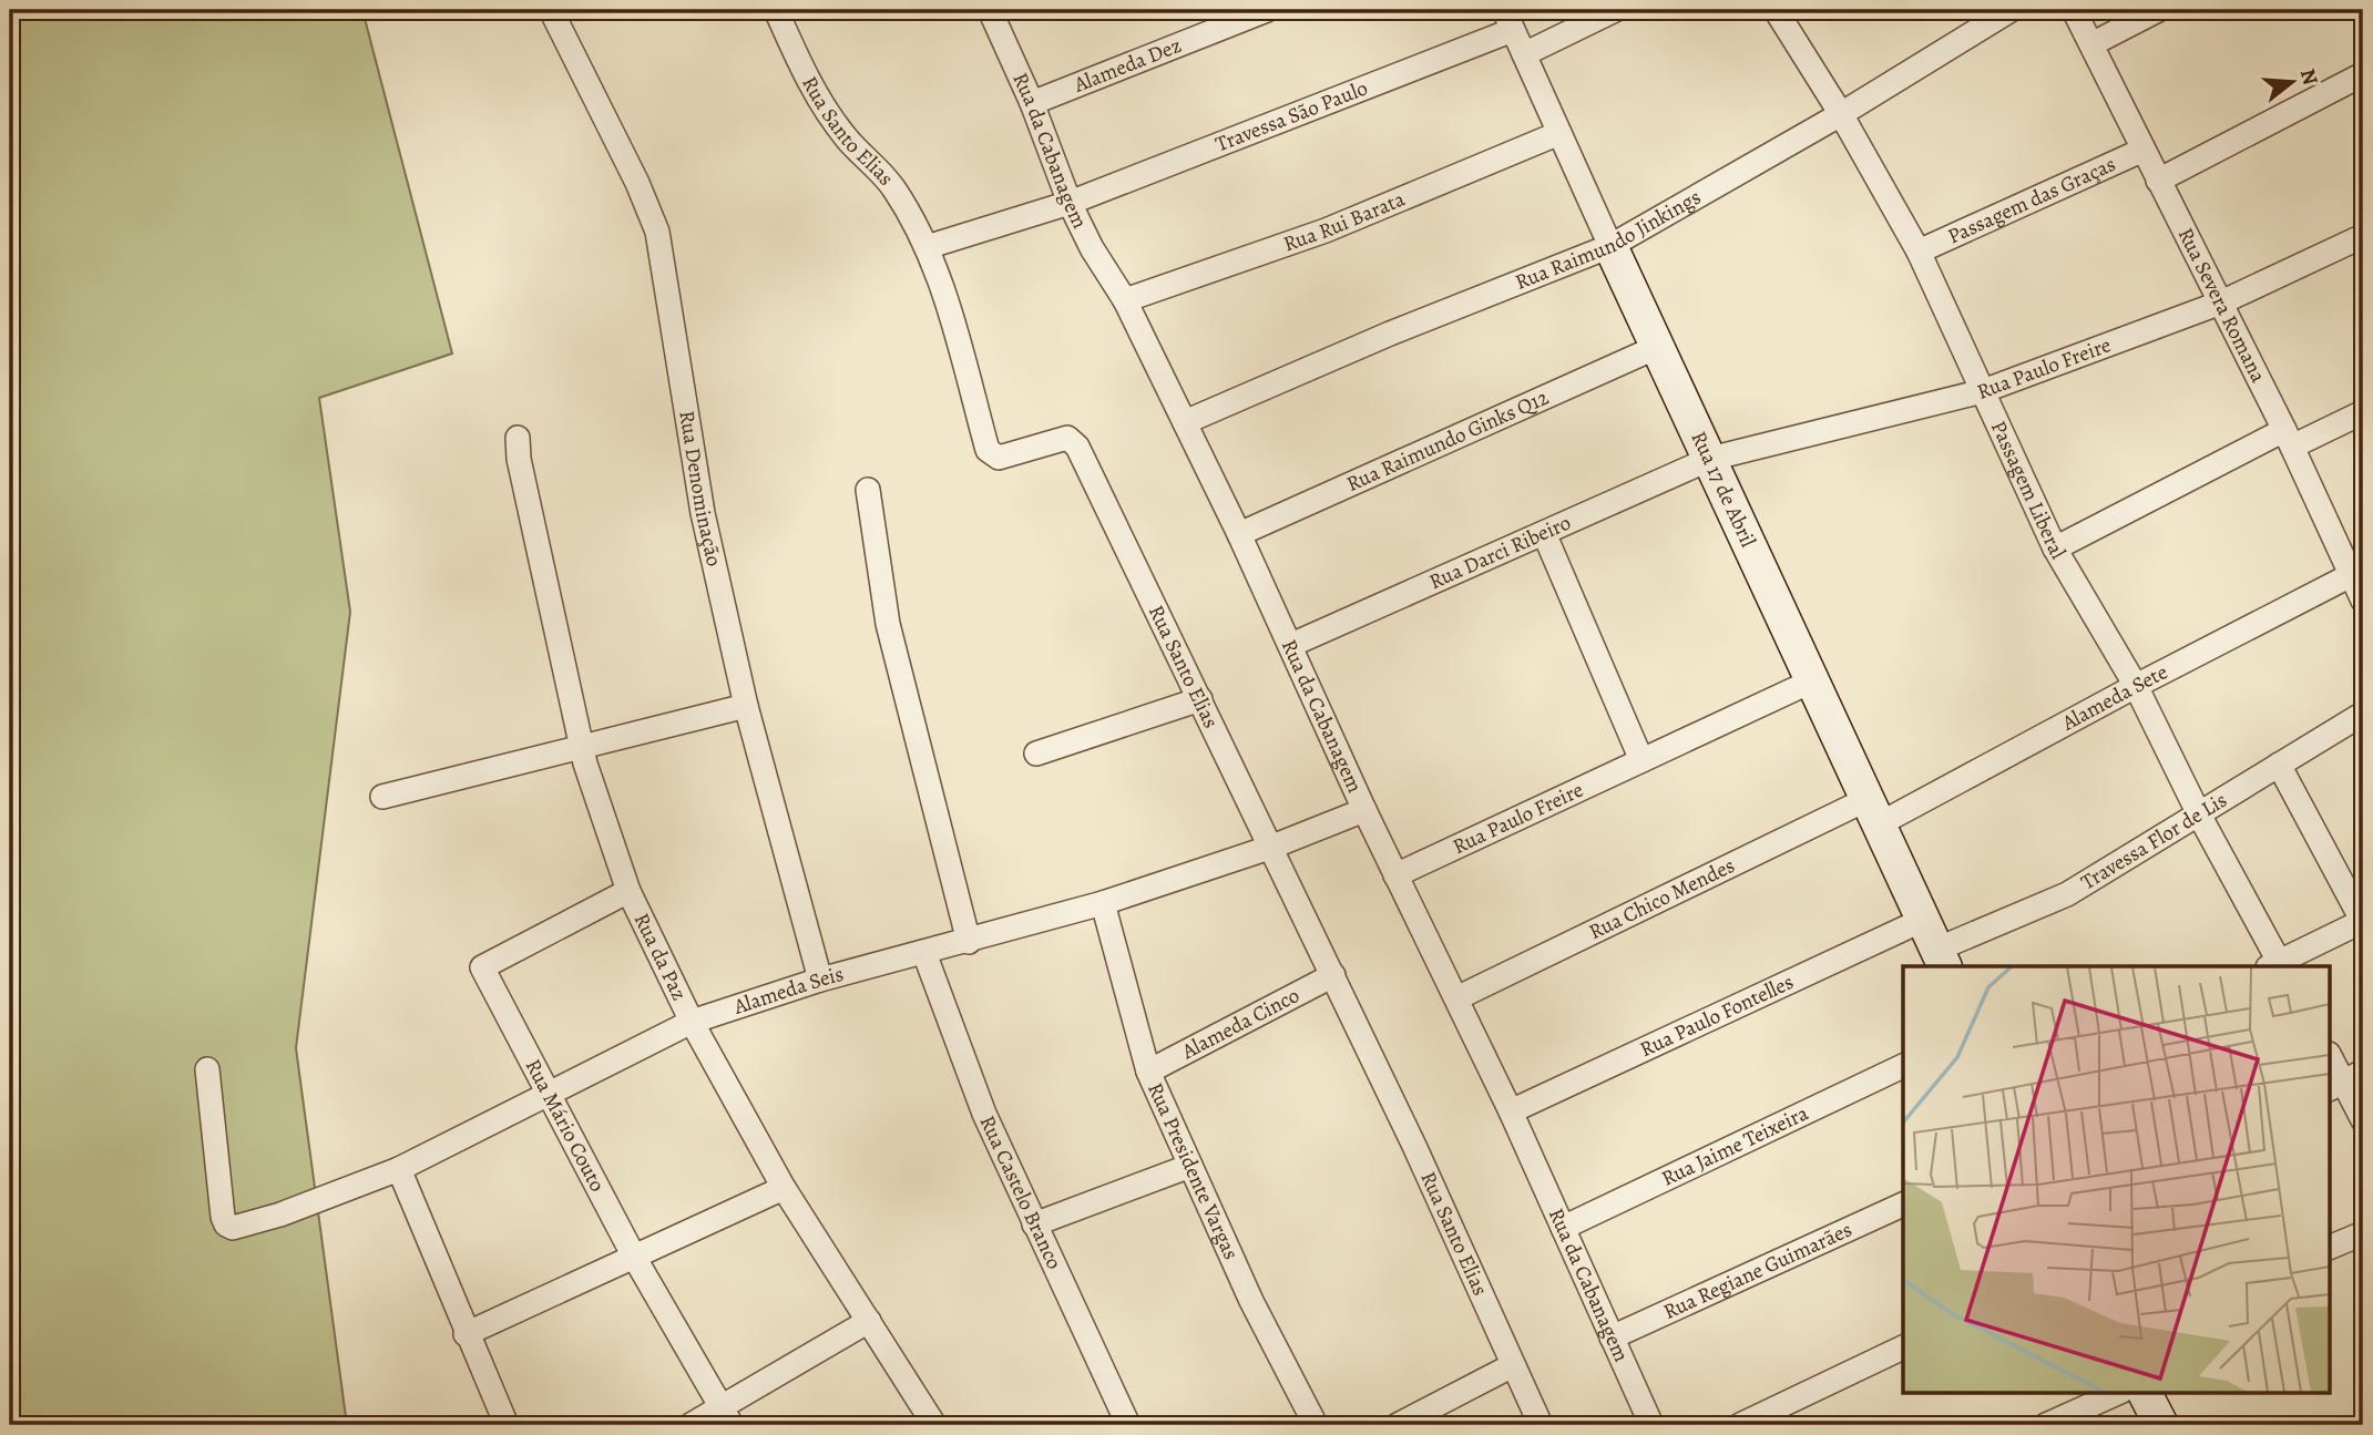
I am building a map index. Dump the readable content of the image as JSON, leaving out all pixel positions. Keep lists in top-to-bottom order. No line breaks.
{"streets":{"street":["Alameda Dez","Travessa São Paulo","Rua Santo Elias","Rua da Cabanagem","Passagem das Graças","Rua Rui Barata","Rua Raimundo Jinkings","Rua Severa Romana","Rua Paulo Freire","Rua Raimundo Ginks Q12","Rua Denominação","Rua 17 de Abril","Passagem Liberal","Rua Darci Ribeiro","Alameda Sete","Travessa Flor de Lis","Rua Chico Mendes","Rua da Paz","Alameda Seis","Rua Paulo Fontelles","Alameda Cinco","Rua Mário Couto","Rua Jaime Teixeira","Rua Presidente Vargas","Rua Castelo Branco","Rua Regiane Guimarães"]},"crossings":[["Alameda Dez","Rua da Cabanagem"],["Travessa São Paulo","Rua Santo Elias"],["Travessa São Paulo","Rua da Cabanagem"],["Travessa São Paulo","Rua 17 de Abril"],["Rua Santo Elias","Alameda Seis"],["Rua Santo Elias","Alameda Cinco"],["Rua da Cabanagem","Rua Rui Barata"],["Rua da Cabanagem","Rua Raimundo Jinkings"],["Rua da Cabanagem","Rua Paulo Freire"],["Rua da Cabanagem","Rua Raimundo Ginks Q12"],["Rua da Cabanagem","Rua Darci Ribeiro"],["Rua da Cabanagem","Rua Chico Mendes"],["Rua da Cabanagem","Alameda Seis"],["Rua da Cabanagem","Rua Paulo Fontelles"],["Rua da Cabanagem","Rua Jaime Teixeira"],["Rua da Cabanagem","Rua Regiane Guimarães"],["Passagem das Graças","Rua Severa Romana"],["Passagem das Graças","Passagem Liberal"],["Rua Rui Barata","Rua 17 de Abril"],["Rua Raimundo Jinkings","Rua 17 de Abril"],["Rua Raimundo Jinkings","Passagem Liberal"],["Rua Severa Romana","Rua Paulo Freire"],["Rua Severa Romana","Alameda Sete"],["Rua Paulo Freire","Rua 17 de Abril"],["Rua Paulo Freire","Passagem Liberal"],["Rua Paulo Freire","Rua Darci Ribeiro"],["Rua Raimundo Ginks Q12","Rua 17 de Abril"],["Rua Denominação","Alameda Seis"],["Rua 17 de Abril","Rua Darci Ribeiro"],["Rua 17 de Abril","Alameda Sete"],["Rua 17 de Abril","Travessa Flor de Lis"],["Rua 17 de Abril","Rua Chico Mendes"],["Rua 17 de Abril","Rua Paulo Fontelles"],["Passagem Liberal","Alameda Sete"],["Passagem Liberal","Travessa Flor de Lis"],["Alameda Sete","Rua Chico Mendes"],["Rua da Paz","Alameda Seis"],["Rua da Paz","Rua Mário Couto"],["Alameda Seis","Rua Mário Couto"],["Alameda Seis","Rua Presidente Vargas"],["Alameda Seis","Rua Castelo Branco"],["Alameda Cinco","Rua Presidente Vargas"]],"north":"right"}
